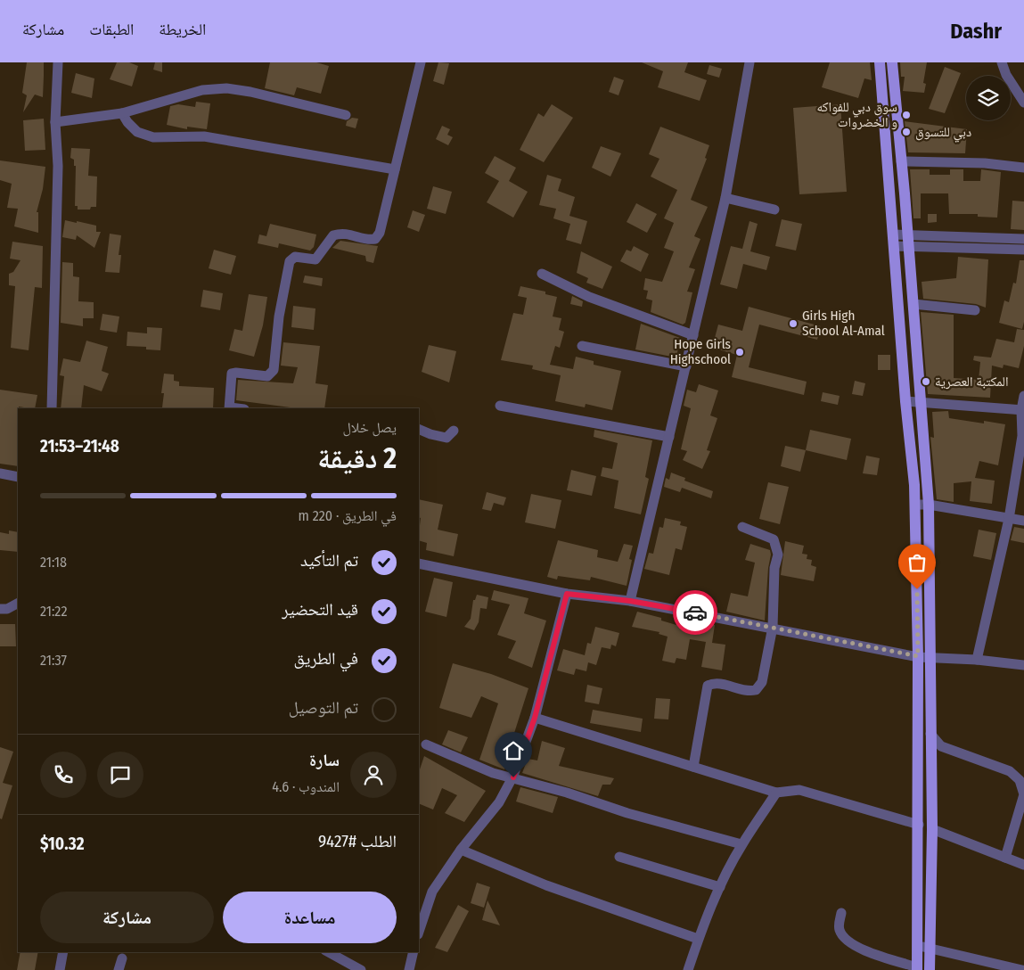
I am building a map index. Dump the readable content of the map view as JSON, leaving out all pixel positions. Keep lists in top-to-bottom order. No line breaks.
{"places":["سوق دبي للفواكه و الخضروات","دبي للتسوق","Girls High School Al-Amal","Hope Girls Highschool","المكتبة العصرية"],"page":{"header":"Dashr","nav":["الخريطة","الطبقات","مشاركة"],"heading":["2 دقيقة","يصل خلال","21:48–21:53"],"panel":["سارة","المندوب · 4.6","الطلب #9427","$10.32"],"bar":"في الطريق · 220 m","list":[["تم التأكيد","21:18"],["قيد التحضير","21:22"],["في الطريق","21:37"],"تم التوصيل"],"buttons":["مساعدة","مشاركة"]}}
